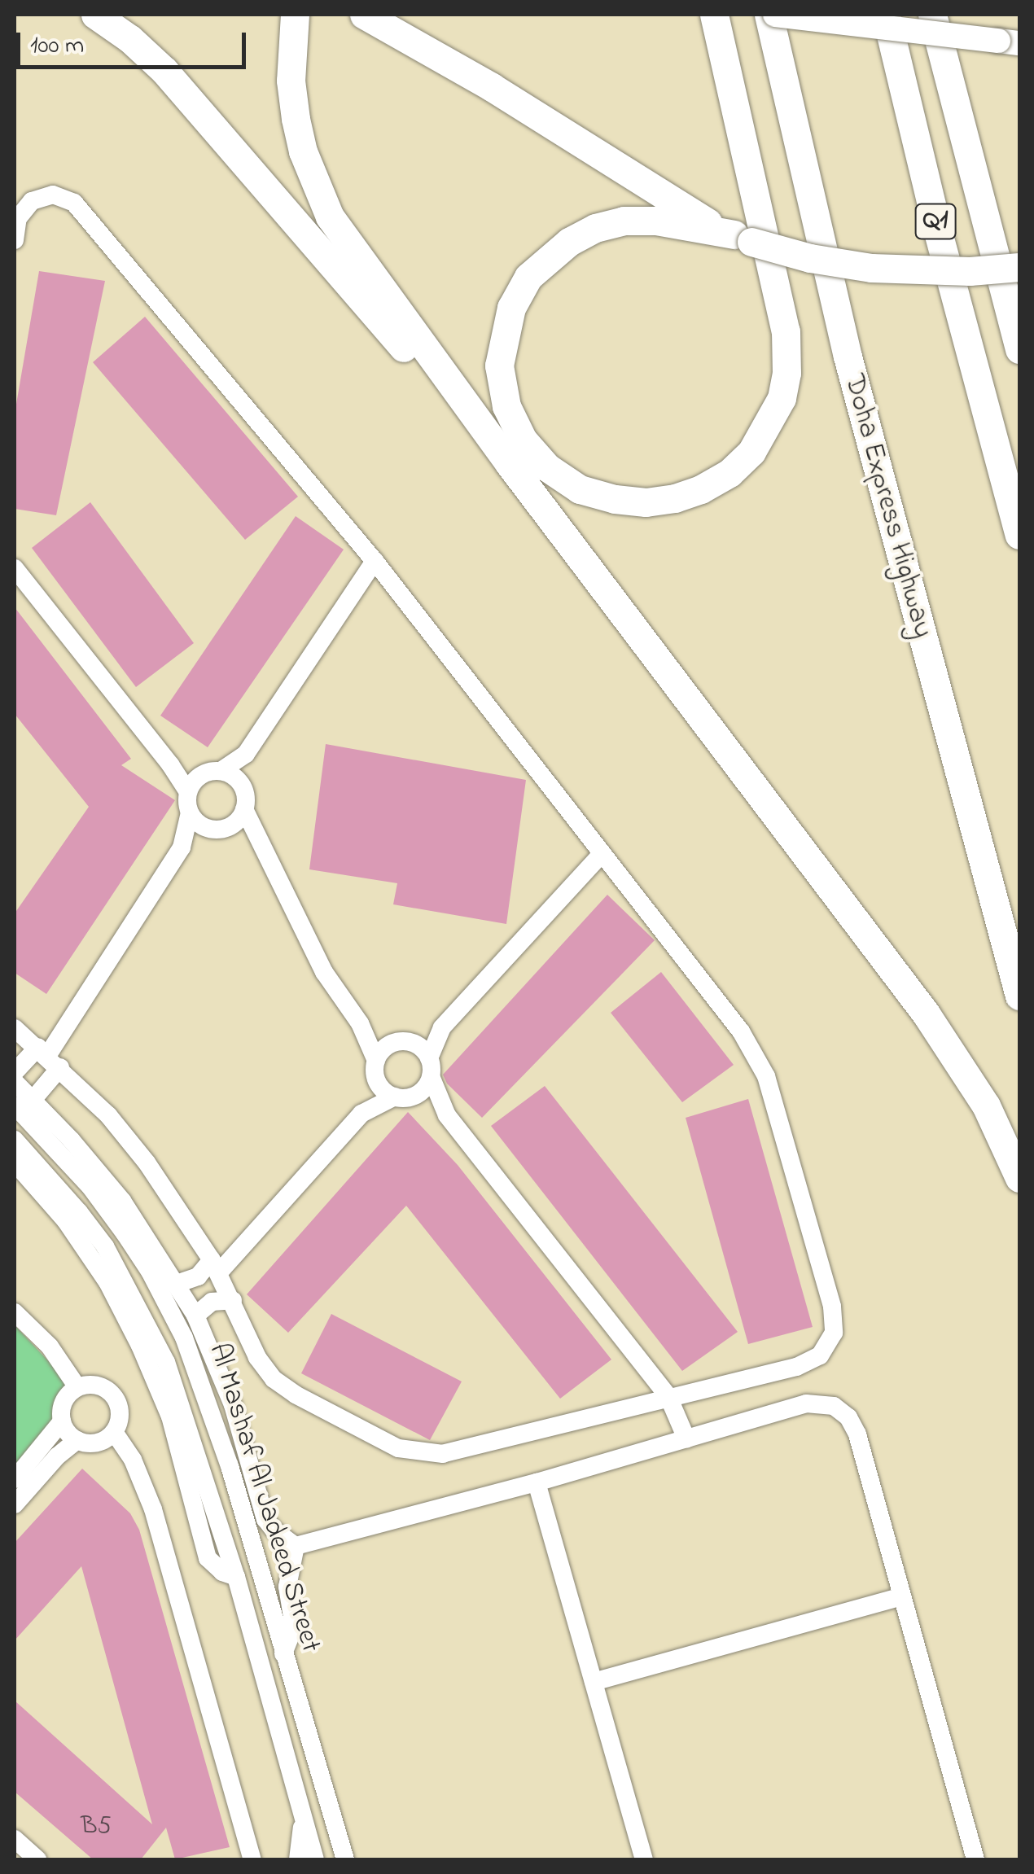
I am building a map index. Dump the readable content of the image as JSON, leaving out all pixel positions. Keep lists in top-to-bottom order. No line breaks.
{"streets":{"highway":["Q1","Doha Express Highway"],"street":["Al Mashaf Al Jadeed Street"]},"house_numbers":["B5"],"scale_bar":"100 m"}
